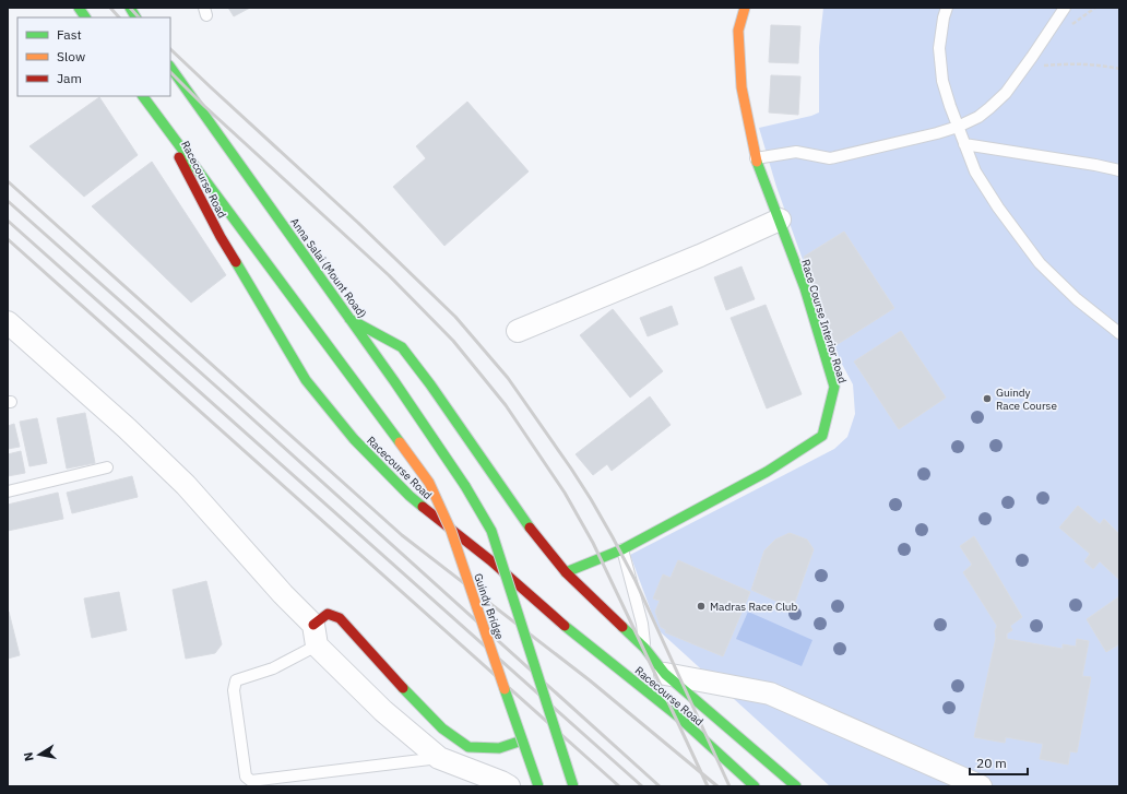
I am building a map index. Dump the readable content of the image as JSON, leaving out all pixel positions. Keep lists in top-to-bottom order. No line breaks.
{"streets":{"main road":["Racecourse Road","Anna Salai (Mount Road)","Race Course Interior Road","Guindy Bridge"]},"crossings":[["Racecourse Road","Anna Salai (Mount Road)"],["Racecourse Road","Race Course Interior Road"],["Racecourse Road","Guindy Bridge"]],"places":["Guindy Race Course","Madras Race Club"],"legend":["Fast","Slow","Jam"],"scale_bar":"20 m","north":"left"}
